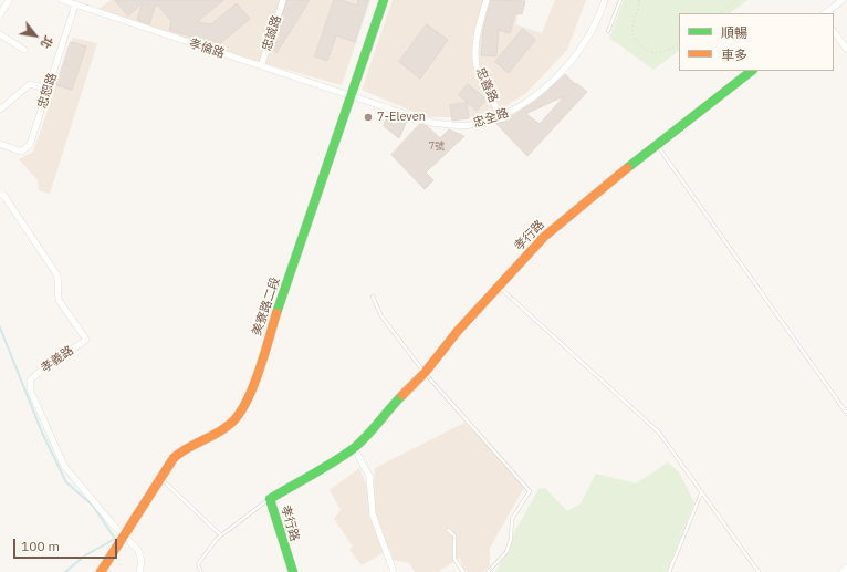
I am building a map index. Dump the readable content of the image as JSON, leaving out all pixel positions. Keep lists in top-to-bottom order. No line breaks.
{"streets":{"street":["忠誠路","孝倫路","忠善路","忠恕路","忠全路","孝行路","美寮路二段","孝義路"]},"crossings":[["忠誠路","孝倫路"],["孝倫路","忠恕路"],["孝倫路","忠全路"],["孝倫路","美寮路二段"],["忠善路","忠全路"],["忠全路","美寮路二段"],["美寮路二段","孝義路"]],"places":["7-Eleven"],"house_numbers":["7號"],"legend":["順暢","車多"],"scale_bar":"100 m","north":"bottom right"}
